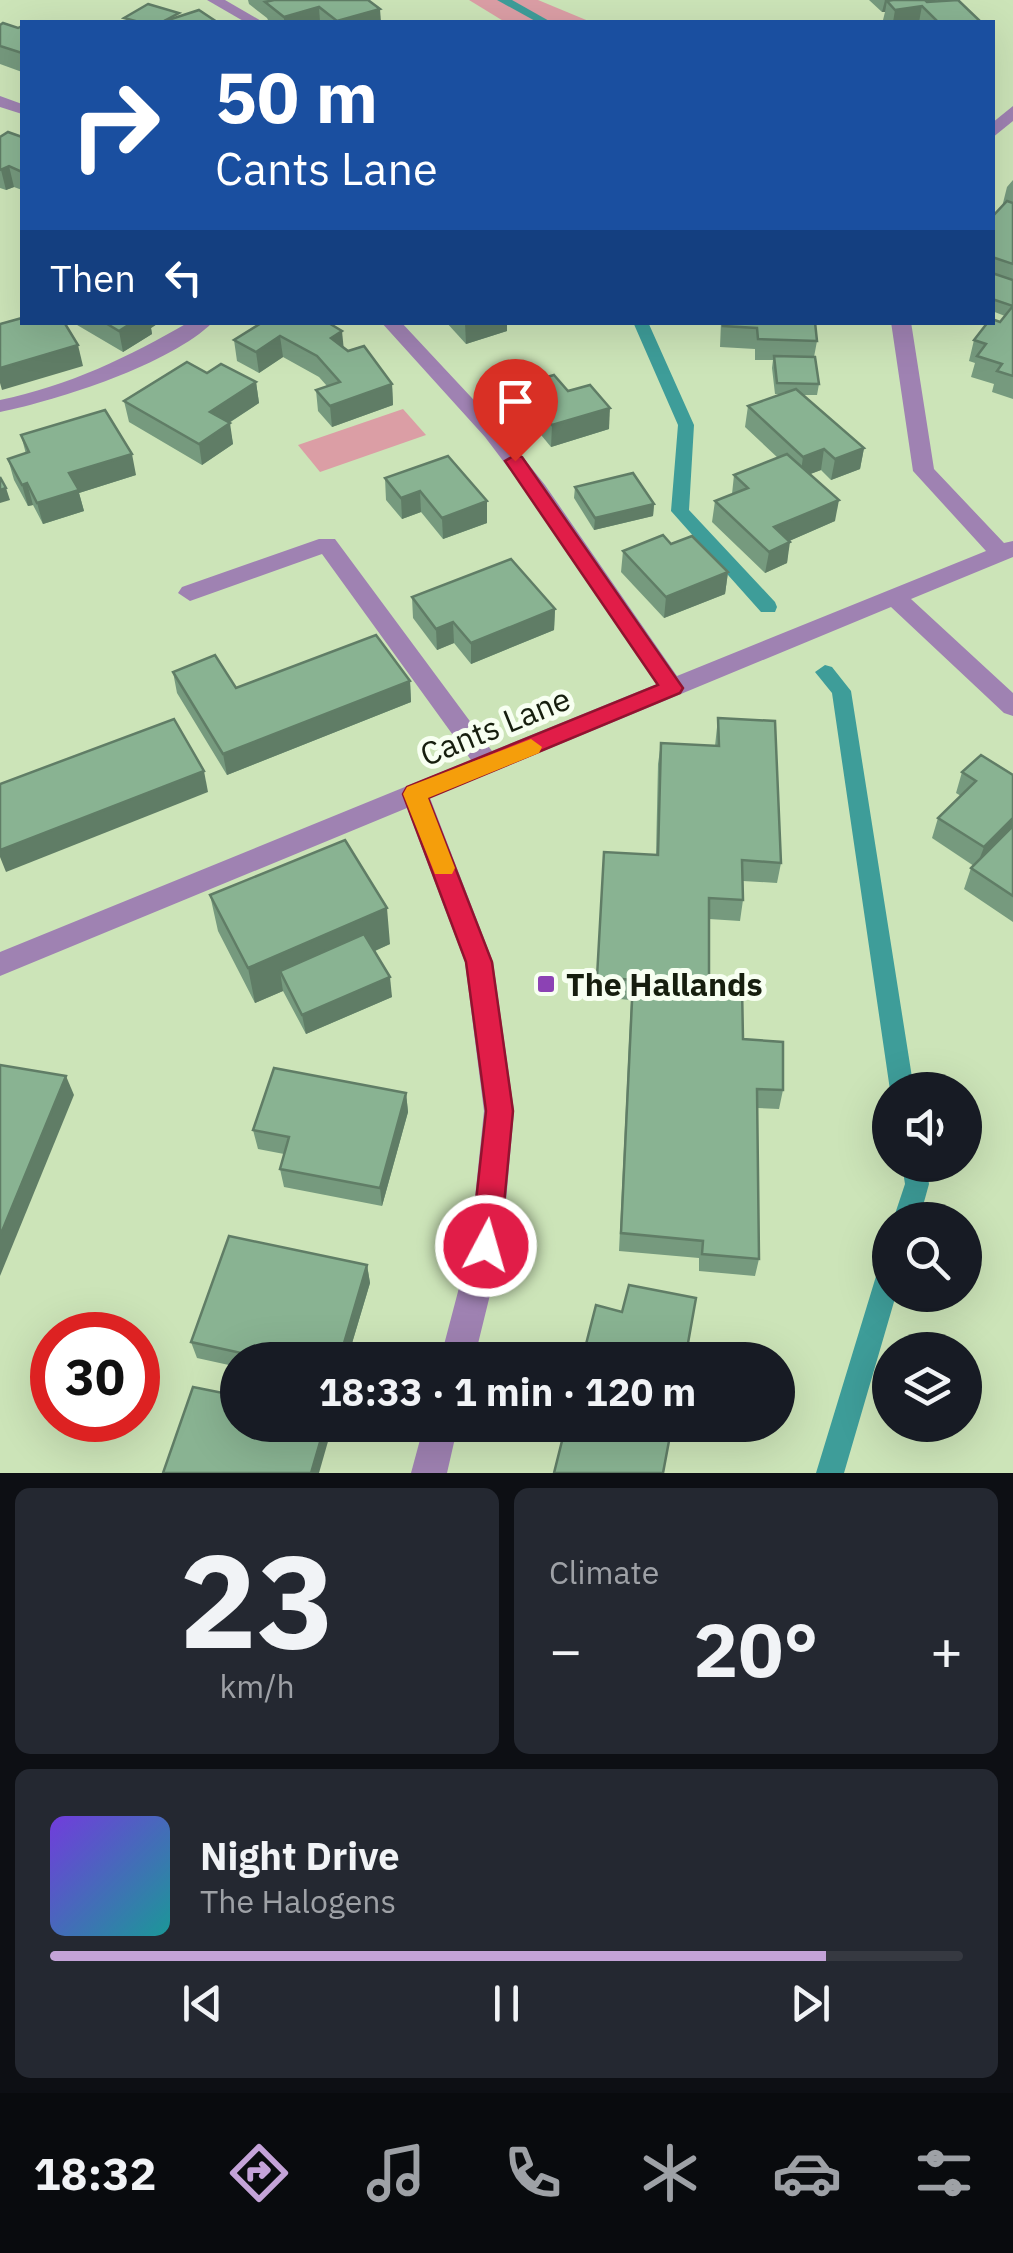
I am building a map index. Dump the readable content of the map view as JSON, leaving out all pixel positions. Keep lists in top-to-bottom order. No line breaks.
{"streets":{"street":["Cants Lane"]},"places":{"transit":["The Hallands"]},"page":{"turn":["50 m","Cants Lane"],"then":"Then","limit":"30","trip":"18:33 · 1 min · 120 m","tile":[["23","km/h"],"Climate"],"heat":["−","20°","+"],"song":["Night Drive","The Halogens"],"tabs":"18:32"}}
